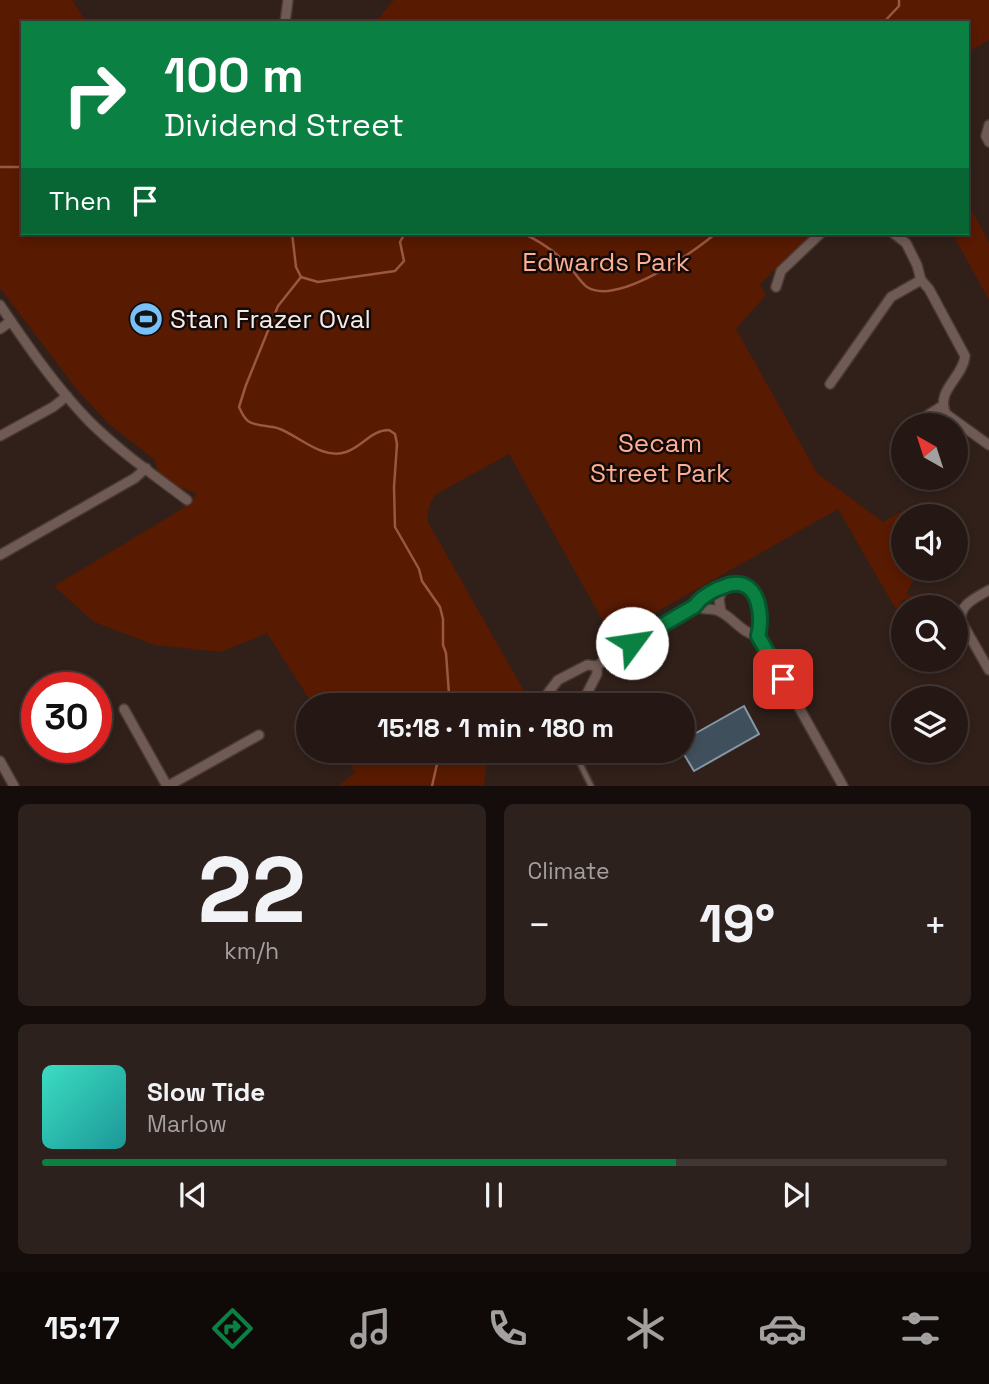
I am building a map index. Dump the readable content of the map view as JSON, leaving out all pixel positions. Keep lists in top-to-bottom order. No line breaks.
{"parks":["Edwards Park","Secam Street Park"],"places":{"sports":["Stan Frazer Oval"]},"north":"top left","page":{"turn":["100 m","Dividend Street"],"then":"Then","limit":"30","trip":"15:18 · 1 min · 180 m","tile":[["22","km/h"],"Climate"],"heat":["−","19°","+"],"song":["Slow Tide","Marlow"],"tabs":"15:17"}}
